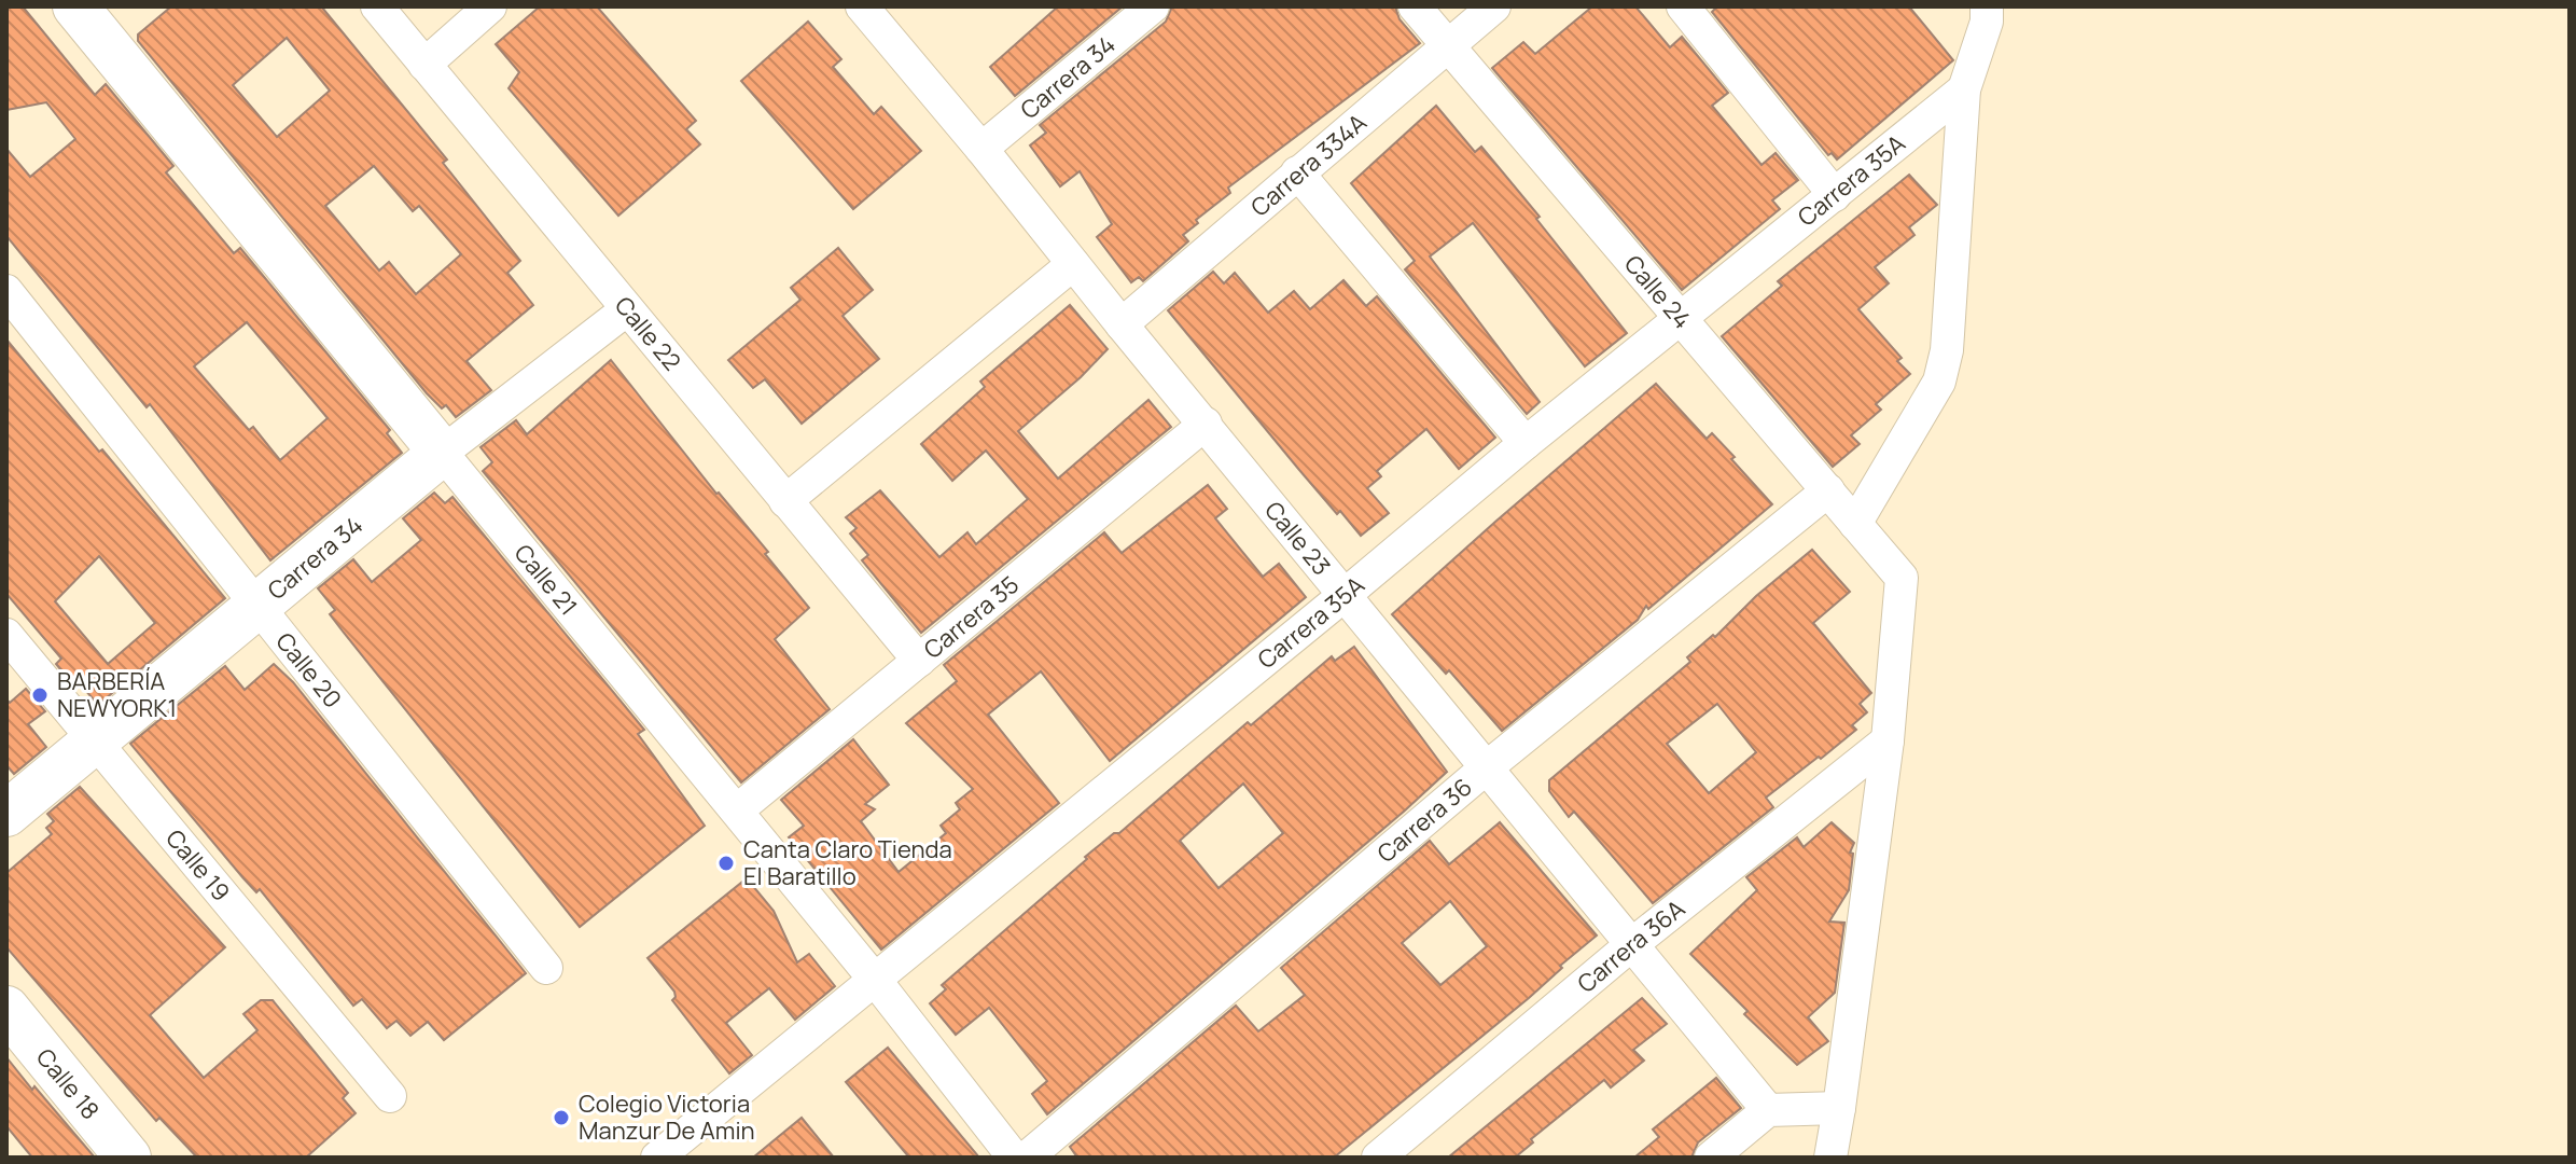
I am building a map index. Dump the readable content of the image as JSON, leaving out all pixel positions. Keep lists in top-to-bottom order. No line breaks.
{"streets":{"street":["Carrera 34","Carrera 334A","Carrera 35A","Calle 24","Calle 22","Calle 23","Calle 21","Carrera 35","Calle 20","Carrera 36","Calle 19","Carrera 36A","Calle 18"]},"crossings":[["Carrera 34","Calle 22"],["Carrera 34","Calle 23"],["Carrera 34","Calle 21"],["Carrera 34","Calle 20"],["Carrera 34","Calle 19"],["Carrera 334A","Calle 24"],["Carrera 334A","Calle 23"],["Carrera 35A","Calle 24"],["Carrera 35A","Calle 23"],["Carrera 35A","Calle 21"],["Calle 24","Carrera 36"],["Calle 24","Carrera 36A"],["Calle 22","Carrera 35"],["Calle 23","Carrera 35"],["Calle 23","Carrera 36"],["Calle 23","Carrera 36A"],["Calle 21","Carrera 35"]],"places":["BARBERÍA NEWYORK1","Canta Claro Tienda El Baratillo","Colegio Victoria Manzur De Amin"]}
